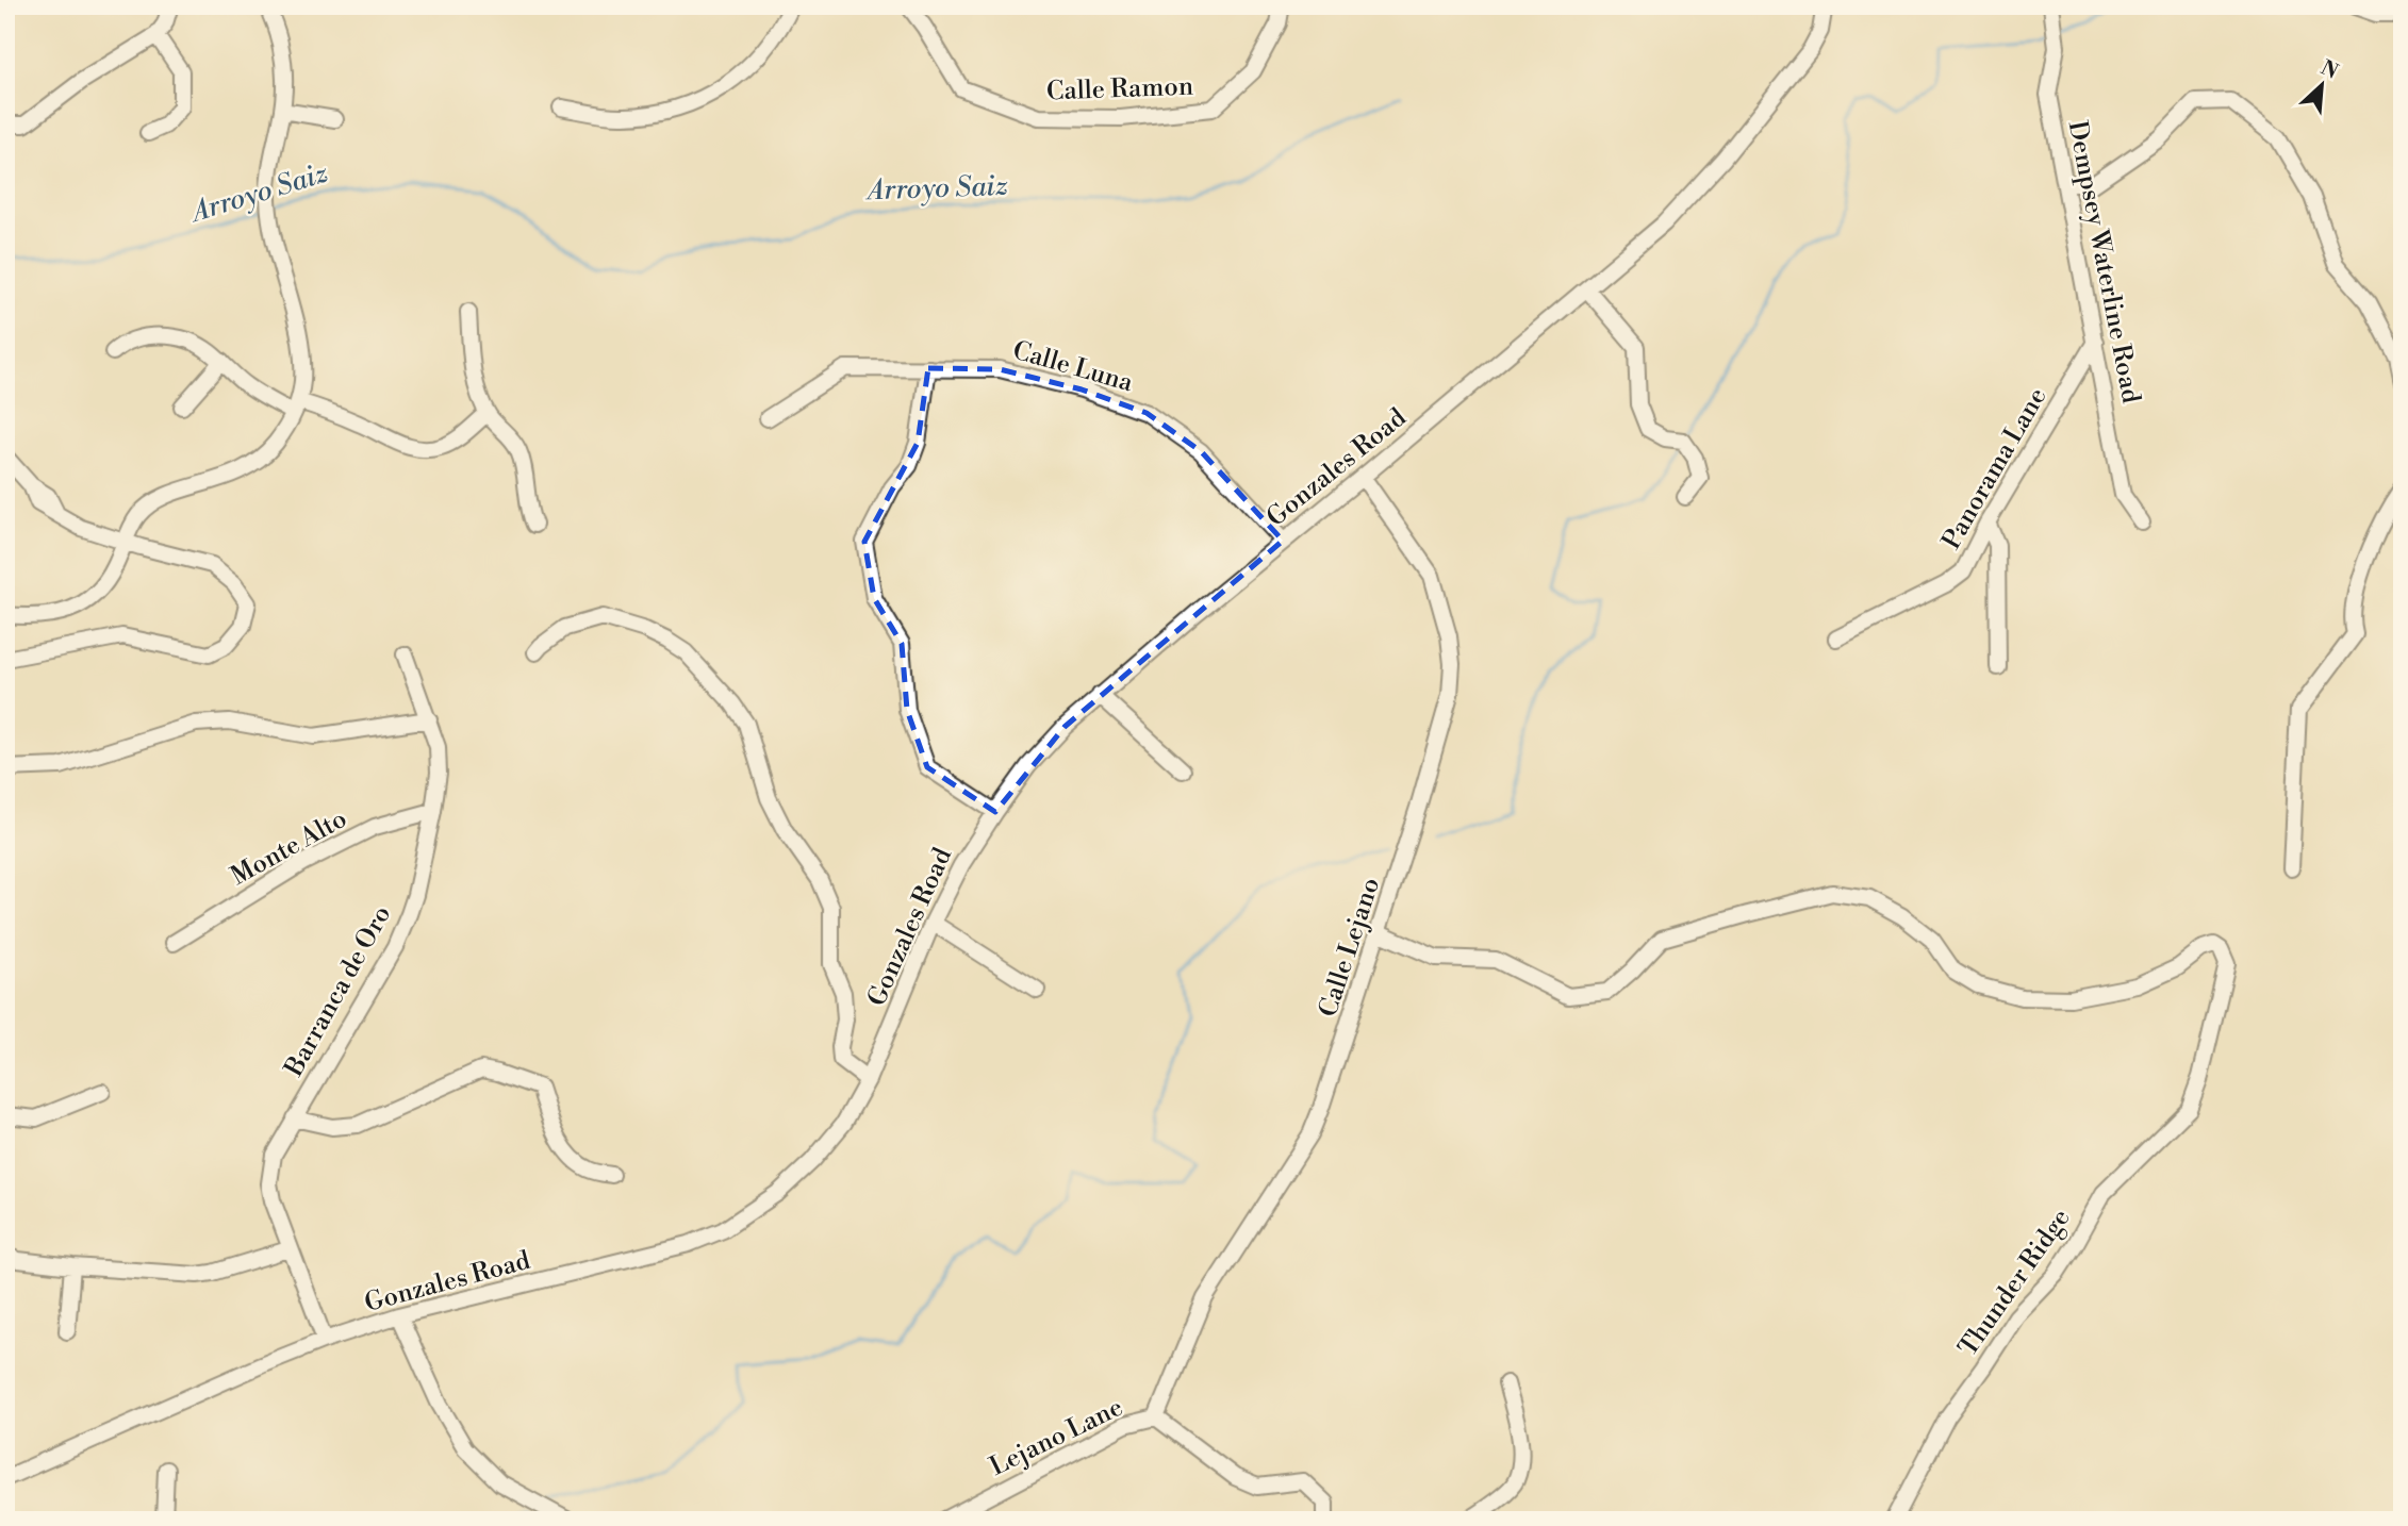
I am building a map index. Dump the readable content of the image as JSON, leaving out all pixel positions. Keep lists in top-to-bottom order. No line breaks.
{"streets":{"street":["Calle Ramon","Dempsey Waterline Road","Calle Luna","Gonzales Road","Panorama Lane","Monte Alto","Calle Lejano","Barranca de Oro","Thunder Ridge","Lejano Lane"]},"crossings":[["Dempsey Waterline Road","Panorama Lane"],["Calle Luna","Gonzales Road"],["Gonzales Road","Calle Lejano"],["Gonzales Road","Barranca de Oro"],["Monte Alto","Barranca de Oro"],["Calle Lejano","Thunder Ridge"],["Calle Lejano","Lejano Lane"]],"water":["Arroyo Saiz"],"north":"top right"}
